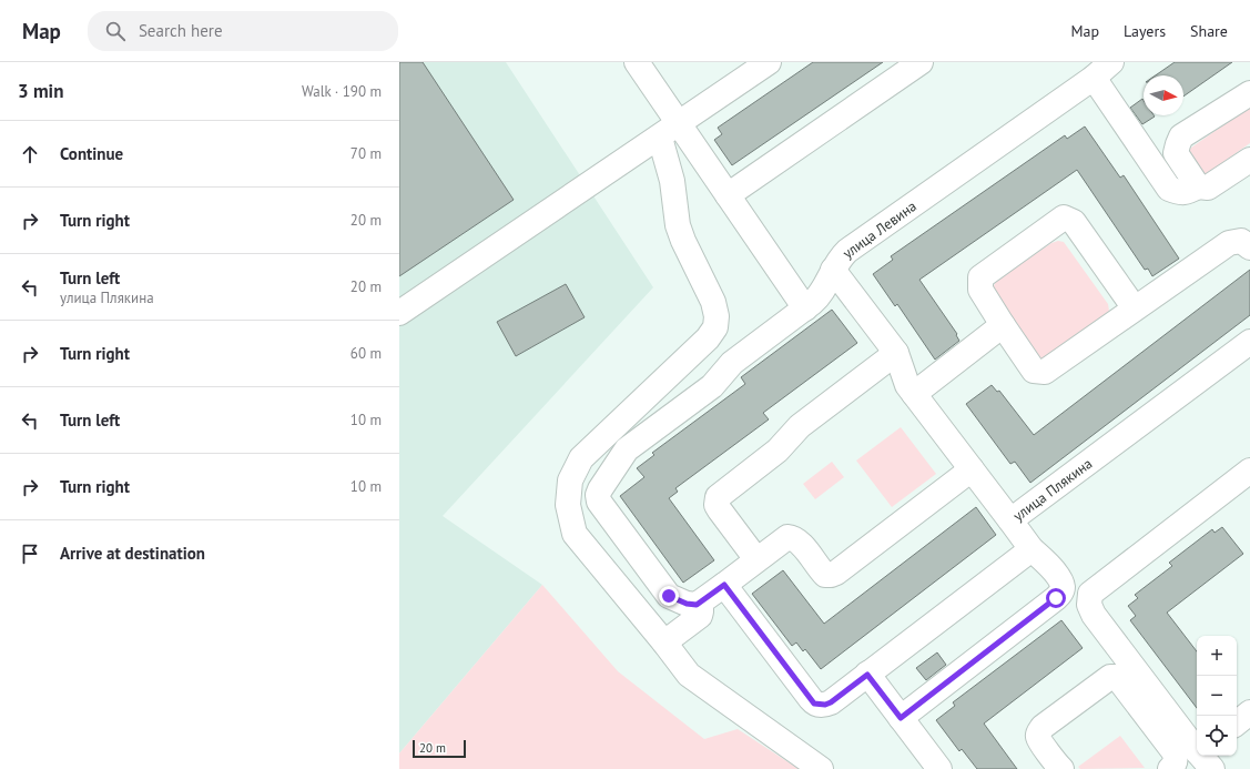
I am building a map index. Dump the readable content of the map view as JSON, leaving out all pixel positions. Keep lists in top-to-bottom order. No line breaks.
{"streets":{"street":["улица Левина","улица Плякина"]},"scale_bar":"20 m","north":"right","page":{"header":"Map","search":"Search here","nav":["Map","Layers","Share"],"heading":["3 min","Walk · 190 m"],"list":[["Continue","70 m"],["Turn right","20 m"],["Turn left","улица Плякина","20 m"],["Turn right","60 m"],["Turn left","10 m"],["Turn right","10 m"],"Arrive at destination"],"map_buttons":["+","−"],"scale":"20 m"}}
